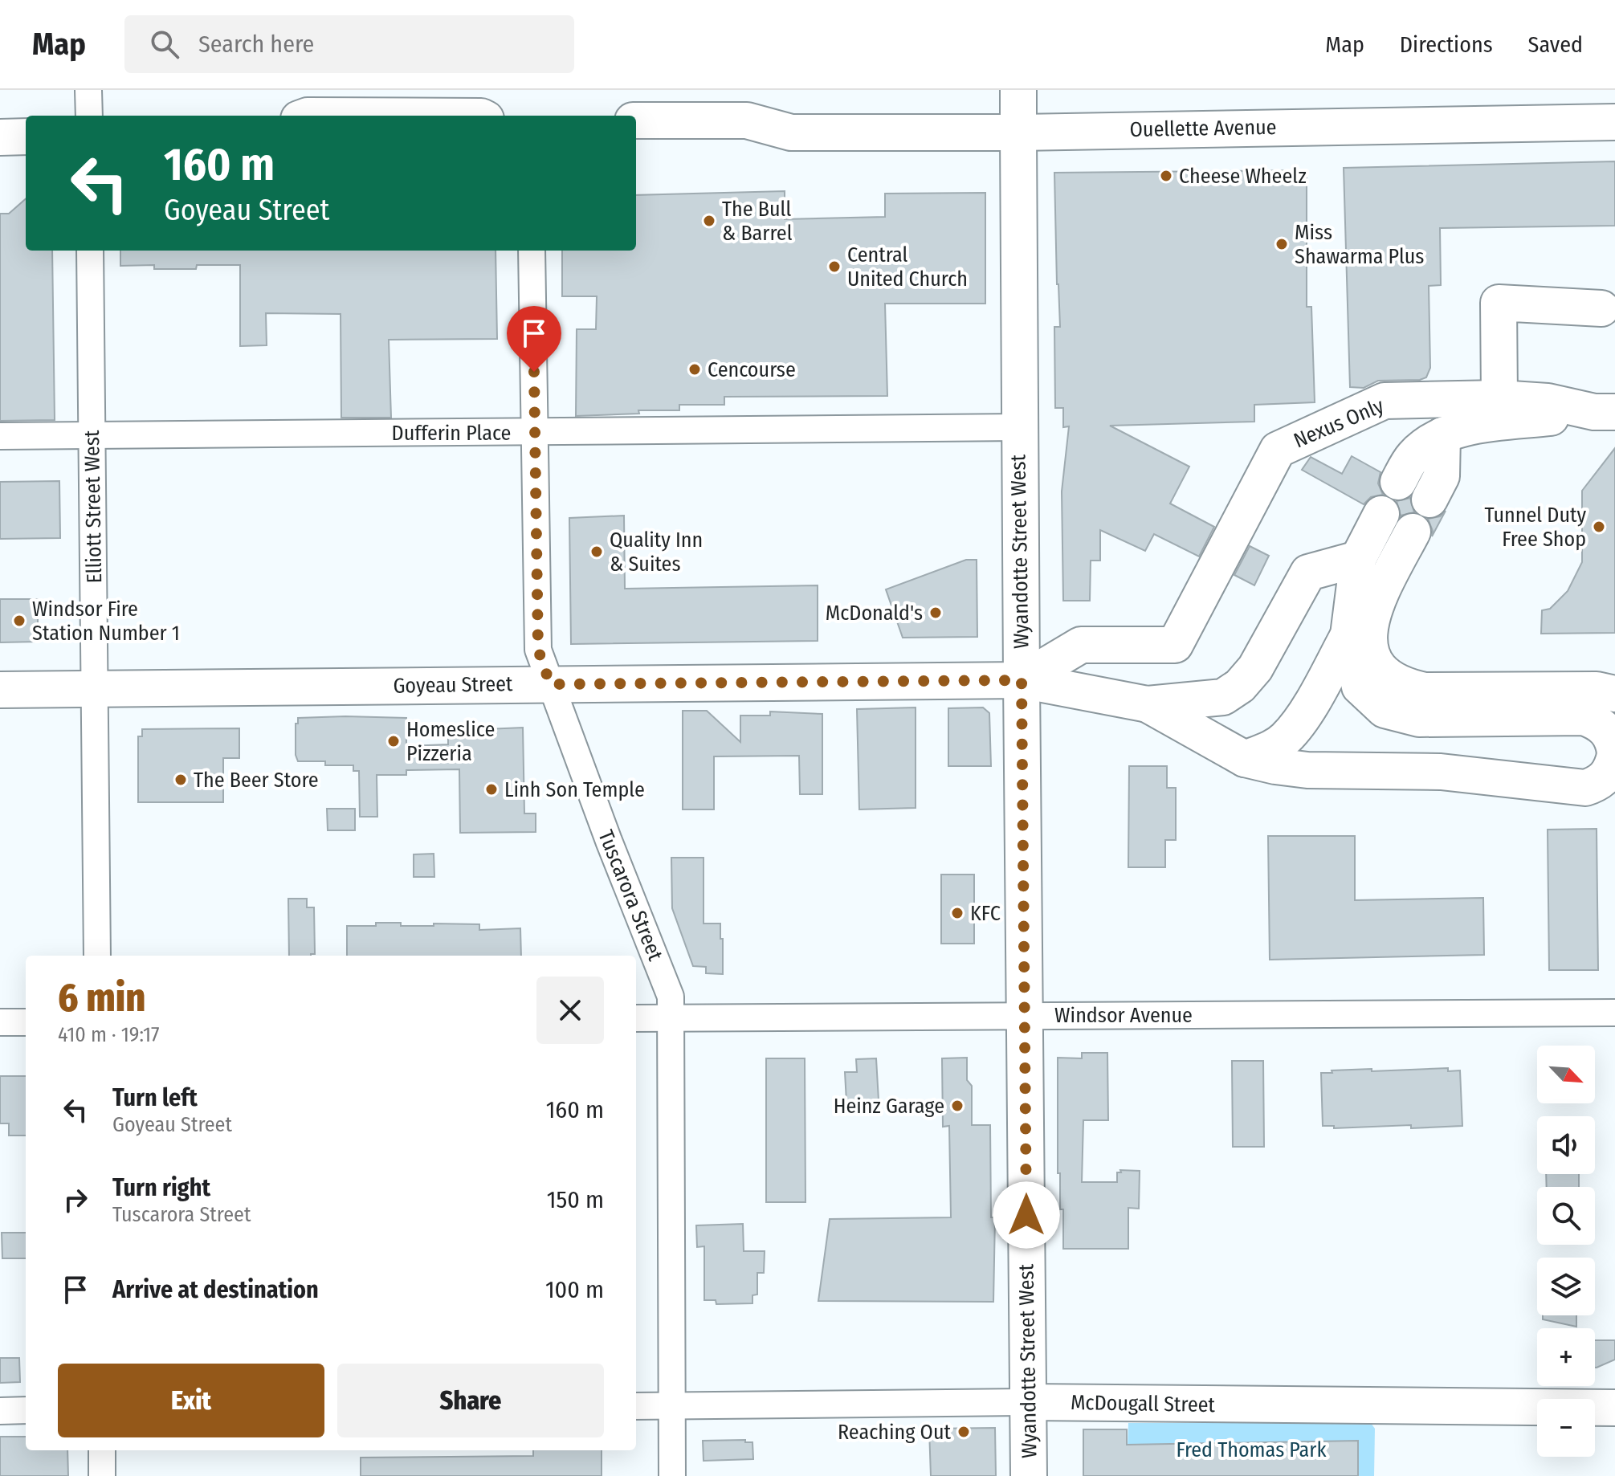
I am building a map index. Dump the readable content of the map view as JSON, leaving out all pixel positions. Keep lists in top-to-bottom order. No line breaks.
{"streets":{"main road":["Ouellette Avenue","Nexus Only","Wyandotte Street West","Goyeau Street","McDougall Street"],"street":["Dufferin Place","Elliott Street West","Tuscarora Street","Windsor Avenue"]},"crossings":[["Ouellette Avenue","Wyandotte Street West"],["Nexus Only","Wyandotte Street West"],["Nexus Only","Goyeau Street"],["Dufferin Place","Elliott Street West"],["Dufferin Place","Wyandotte Street West"],["Dufferin Place","Tuscarora Street"],["Elliott Street West","Goyeau Street"],["Wyandotte Street West","Goyeau Street"],["Wyandotte Street West","Windsor Avenue"],["Wyandotte Street West","McDougall Street"],["Goyeau Street","Tuscarora Street"],["Tuscarora Street","Windsor Avenue"],["Tuscarora Street","McDougall Street"]],"parks":["Fred Thomas Park"],"places":["Cheese Wheelz","The Bull & Barrel","Miss Shawarma Plus","Central United Church","Cencourse","Tunnel Duty Free Shop","Quality Inn & Suites","McDonald's","Windsor Fire Station Number 1","Homeslice Pizzeria","The Beer Store","Linh Son Temple","KFC","Heinz Garage","Reaching Out"],"north":"bottom right","page":{"header":"Map","search":"Search here","nav":["Map","Directions","Saved"],"turn":["160 m","Goyeau Street"],"heading":["6 min","410 m · 19:17"],"map_buttons":["+","−"],"list":[{"name":"Turn left","note":"Goyeau Street","value":"160 m"},{"name":"Turn right","note":"Tuscarora Street","value":"150 m"},{"name":"Arrive at destination","value":"100 m"}],"buttons":["Exit","Share"]}}
